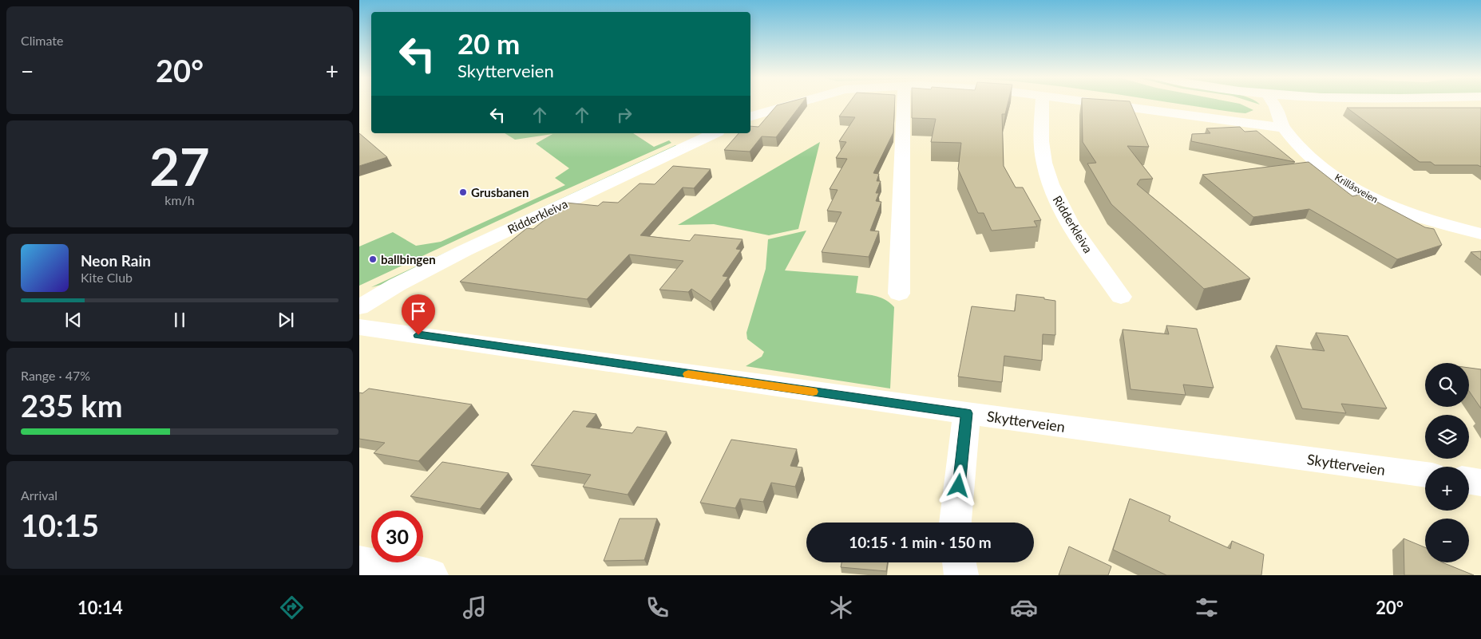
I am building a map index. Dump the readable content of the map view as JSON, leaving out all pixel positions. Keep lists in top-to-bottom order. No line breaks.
{"streets":{"street":["Krillåsveien","Ridderkleiva","Skytterveien"]},"places":["Grusbanen","ballbingen"],"page":{"tile":["Climate",["27","km/h"],["Range · 47%","235 km"],["Arrival","10:15"]],"turn":["20 m","Skytterveien"],"heat":["−","20°","+"],"song":["Neon Rain","Kite Club"],"map_buttons":["+","−"],"limit":"30","trip":"10:15 · 1 min · 150 m","tabs":["10:14","20°"]}}
